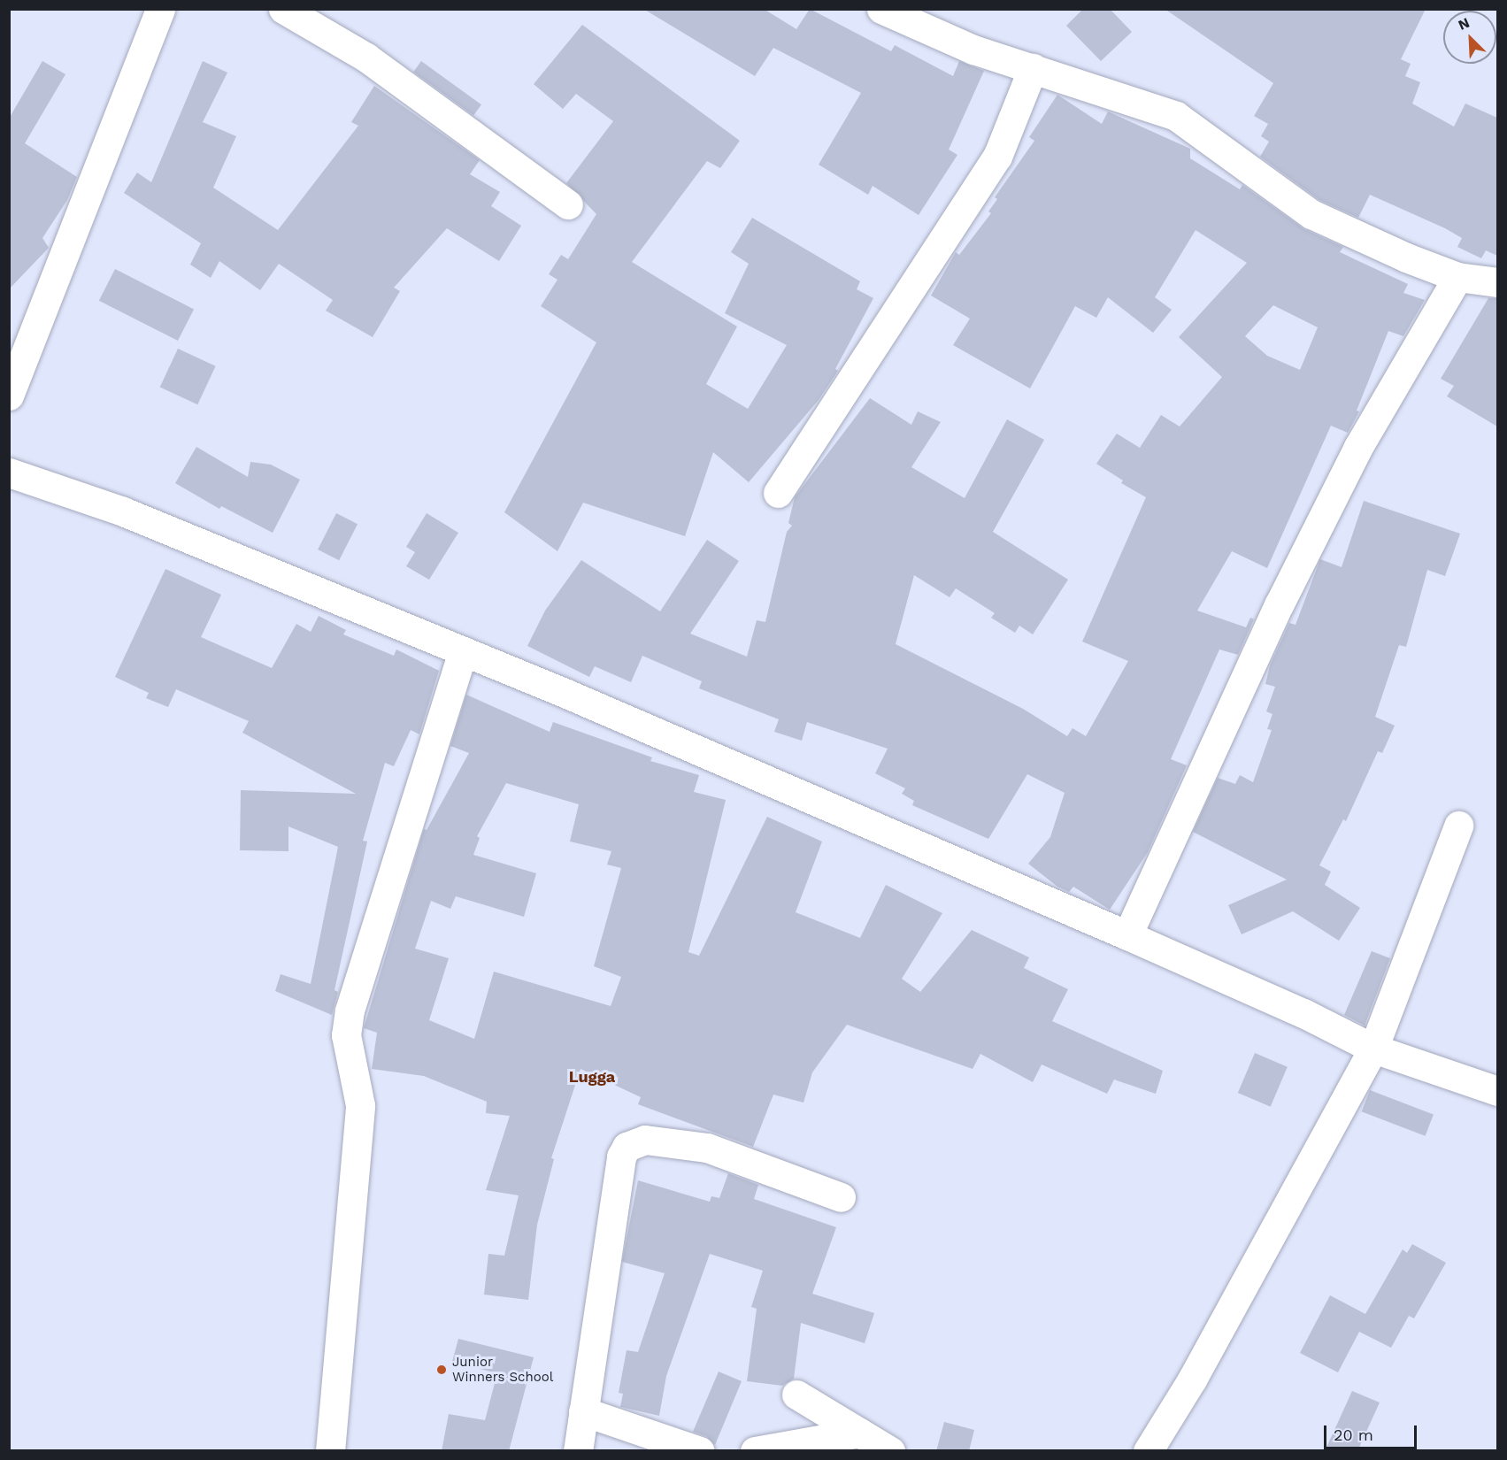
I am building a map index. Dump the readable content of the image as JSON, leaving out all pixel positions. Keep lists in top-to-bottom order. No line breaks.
{"districts":["Lugga"],"places":["Junior Winners School"],"scale_bar":"20 m","north":"top left"}
